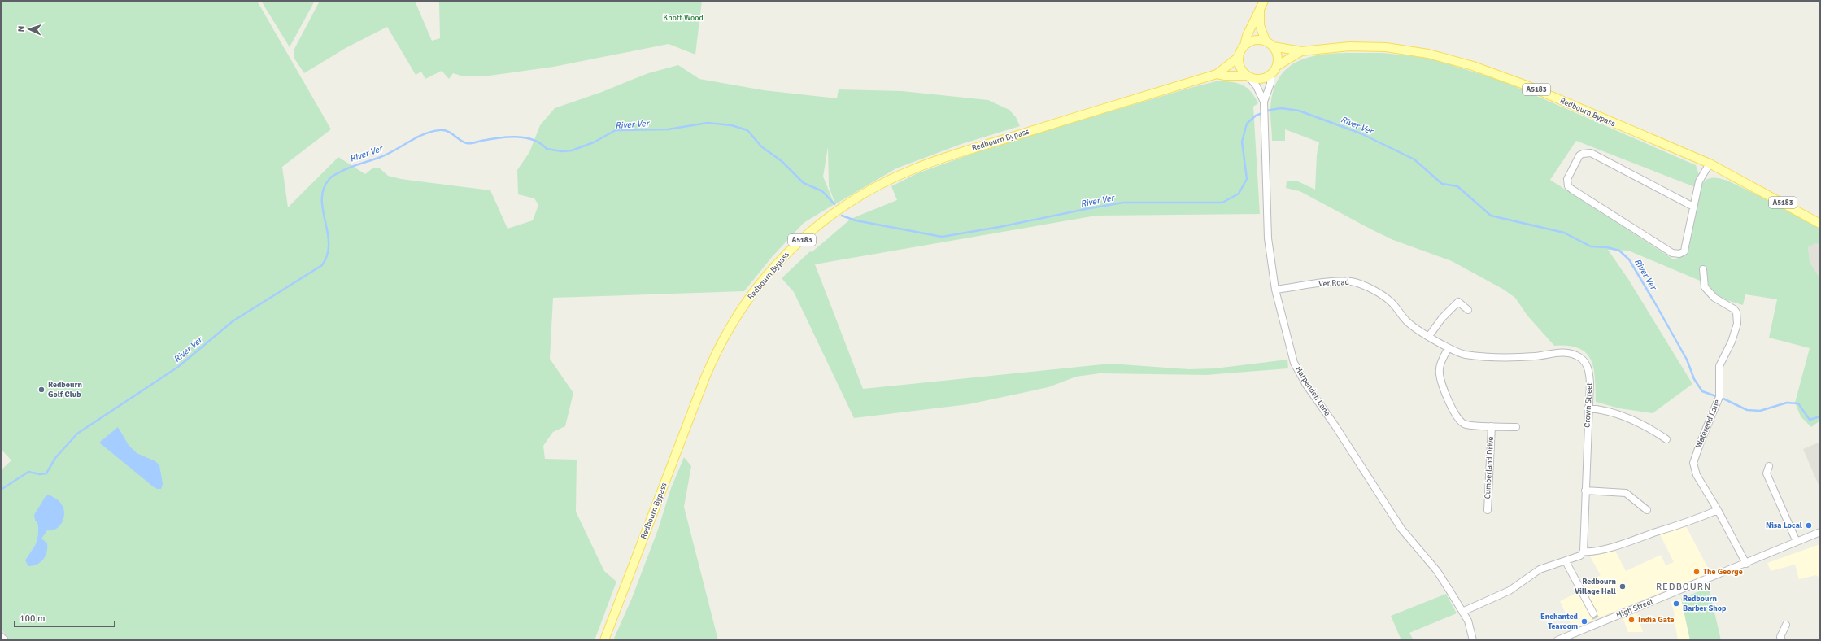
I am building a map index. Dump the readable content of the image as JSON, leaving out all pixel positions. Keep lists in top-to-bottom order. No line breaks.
{"streets":{"main road":["A5183","Redbourn Bypass"],"street":["Ver Road","Harpenden Lane","Crown Street","Waterend Lane","Cumberland Drive","High Street"]},"crossings":[["Redbourn Bypass","Harpenden Lane"],["Ver Road","Harpenden Lane"],["Ver Road","Crown Street"],["Ver Road","Cumberland Drive"],["Crown Street","Cumberland Drive"],["Waterend Lane","High Street"]],"districts":["REDBOURN"],"water":["River Ver"],"parks":["Knott Wood"],"places":["Redbourn Golf Club","Nisa Local","The George","Redbourn Village Hall","Redbourn Barber Shop","India Gate","Enchanted Tearoom"],"scale_bar":"100 m","north":"left"}
